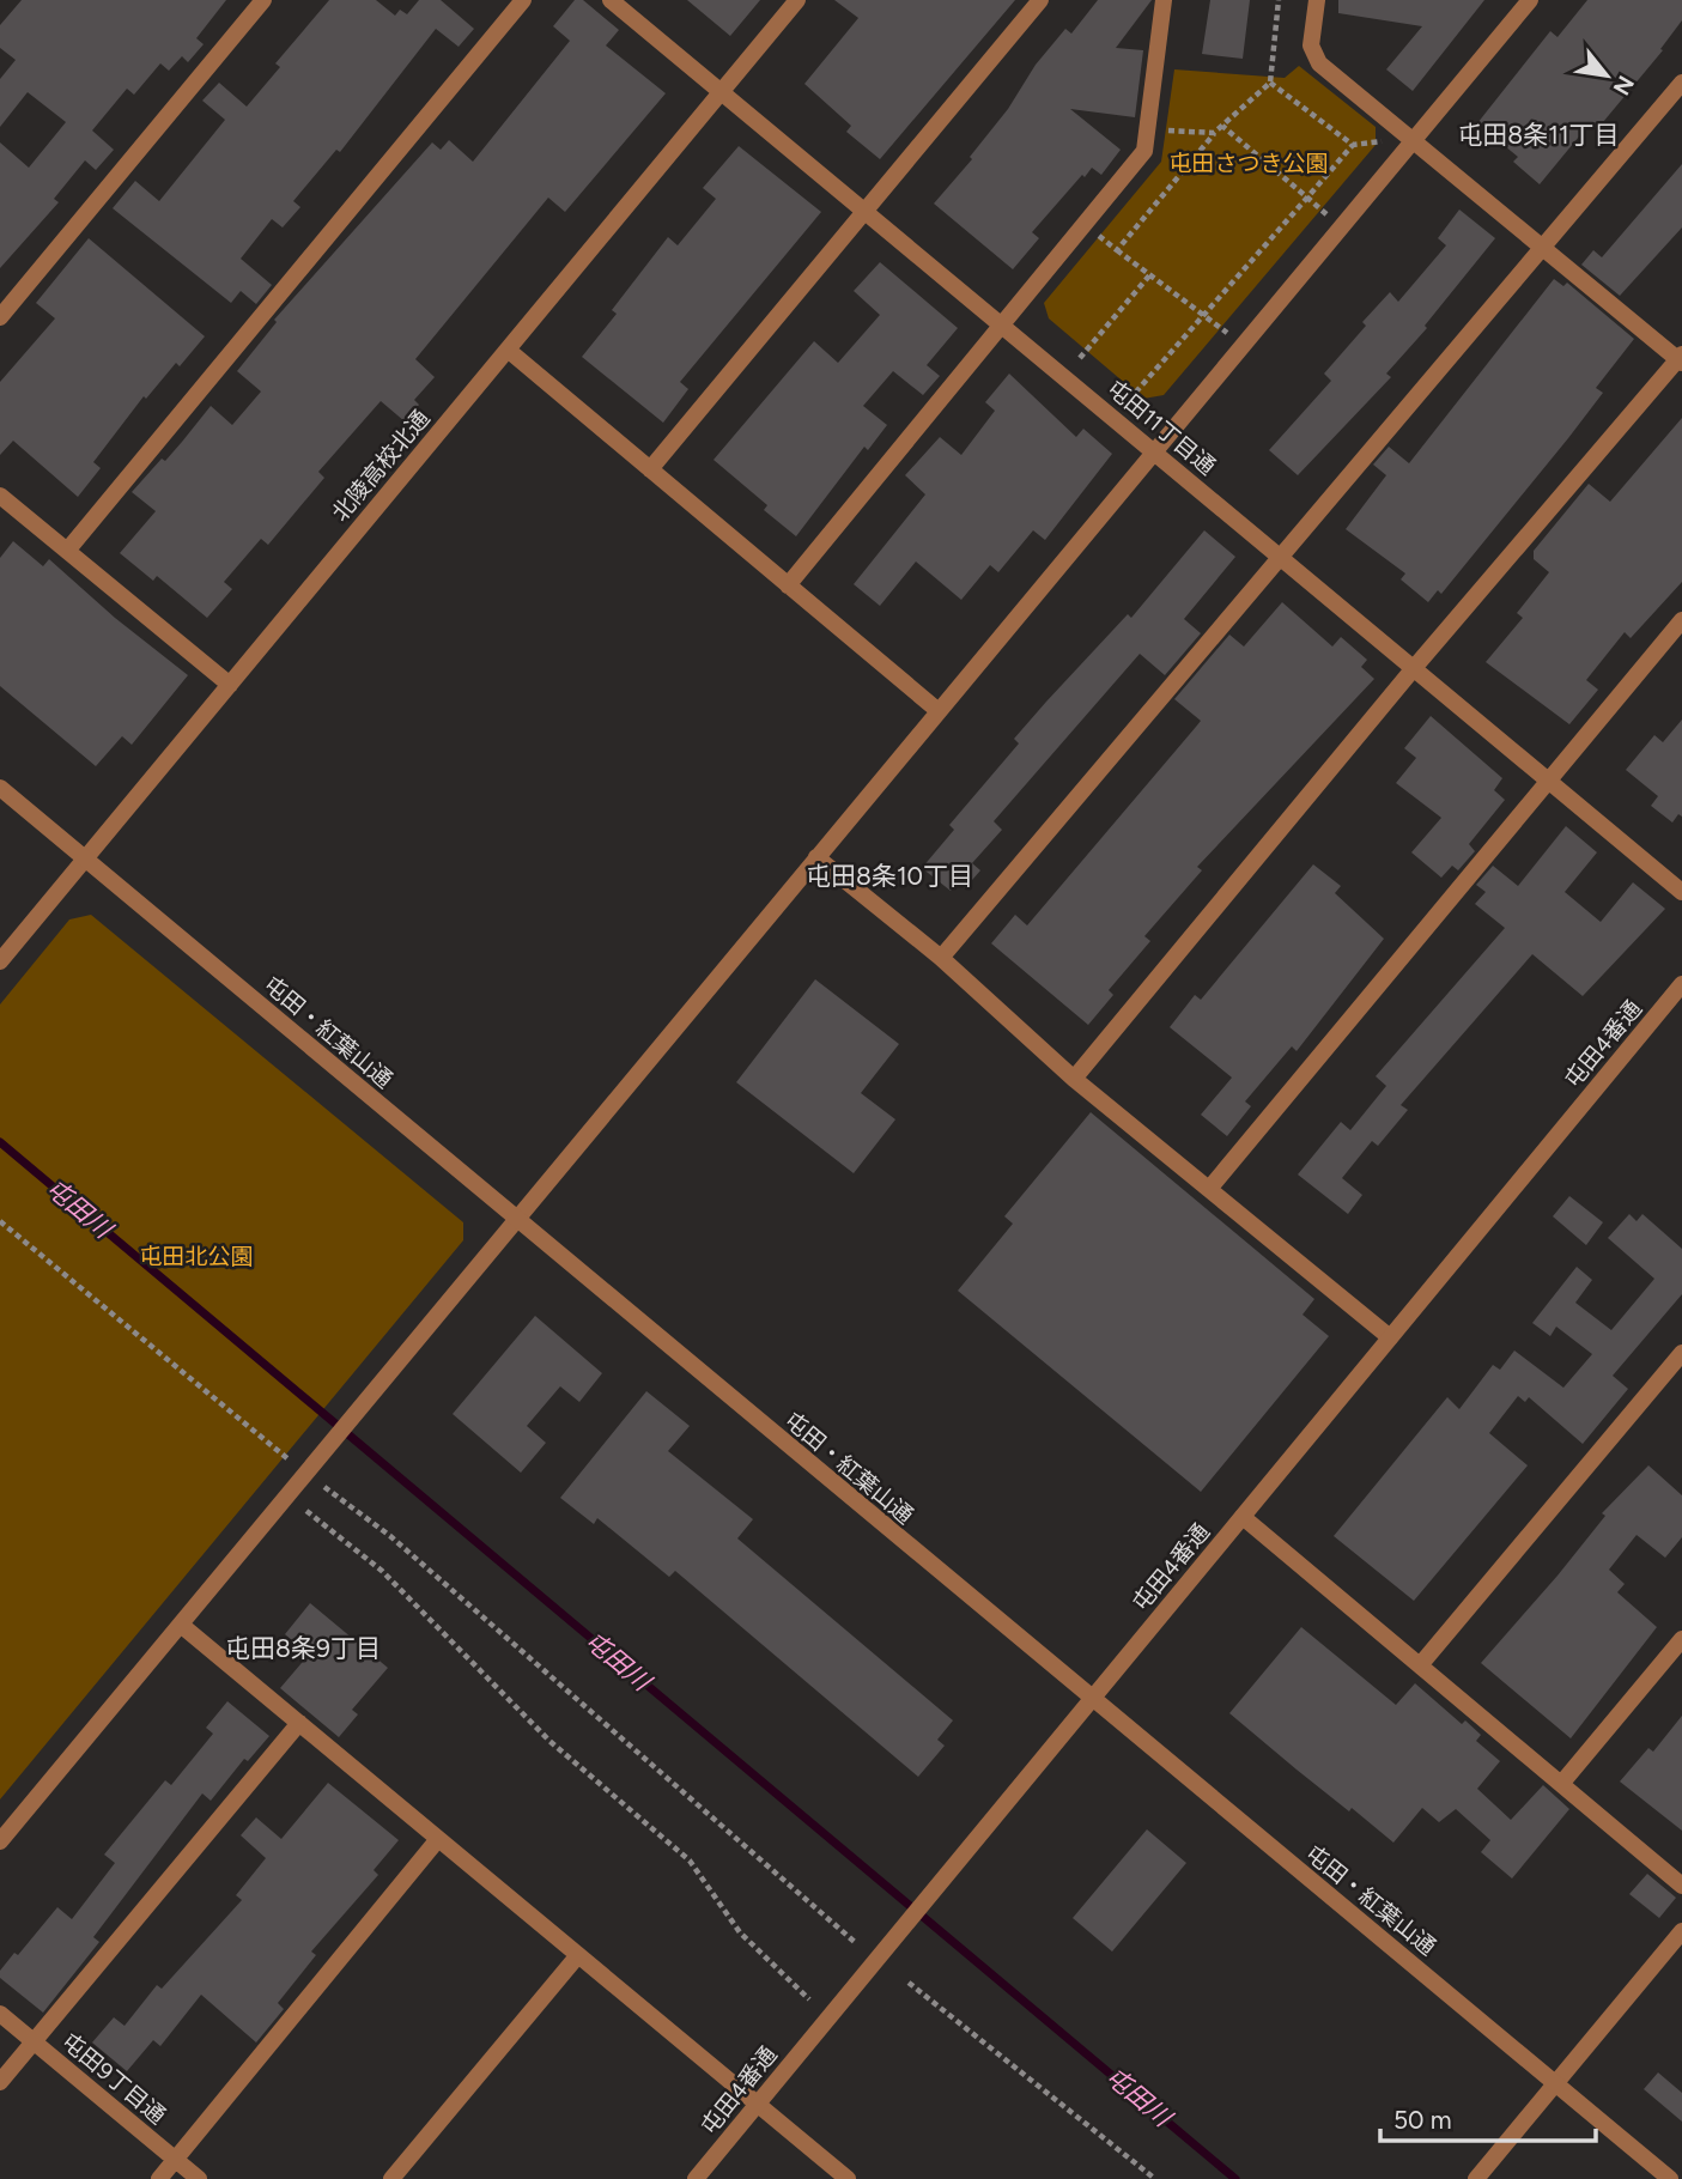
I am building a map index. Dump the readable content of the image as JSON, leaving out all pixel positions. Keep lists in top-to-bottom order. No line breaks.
{"streets":{"street":["屯田11丁目通","北陵高校北通","屯田・紅葉山通","屯田4番通","屯田9丁目通"]},"crossings":[["屯田11丁目通","北陵高校北通"],["北陵高校北通","屯田・紅葉山通"],["屯田・紅葉山通","屯田4番通"]],"districts":["屯田8条11丁目","屯田8条10丁目","屯田8条9丁目"],"water":["屯田川"],"parks":["屯田さつき公園","屯田北公園"],"scale_bar":"50 m","north":"bottom right"}
